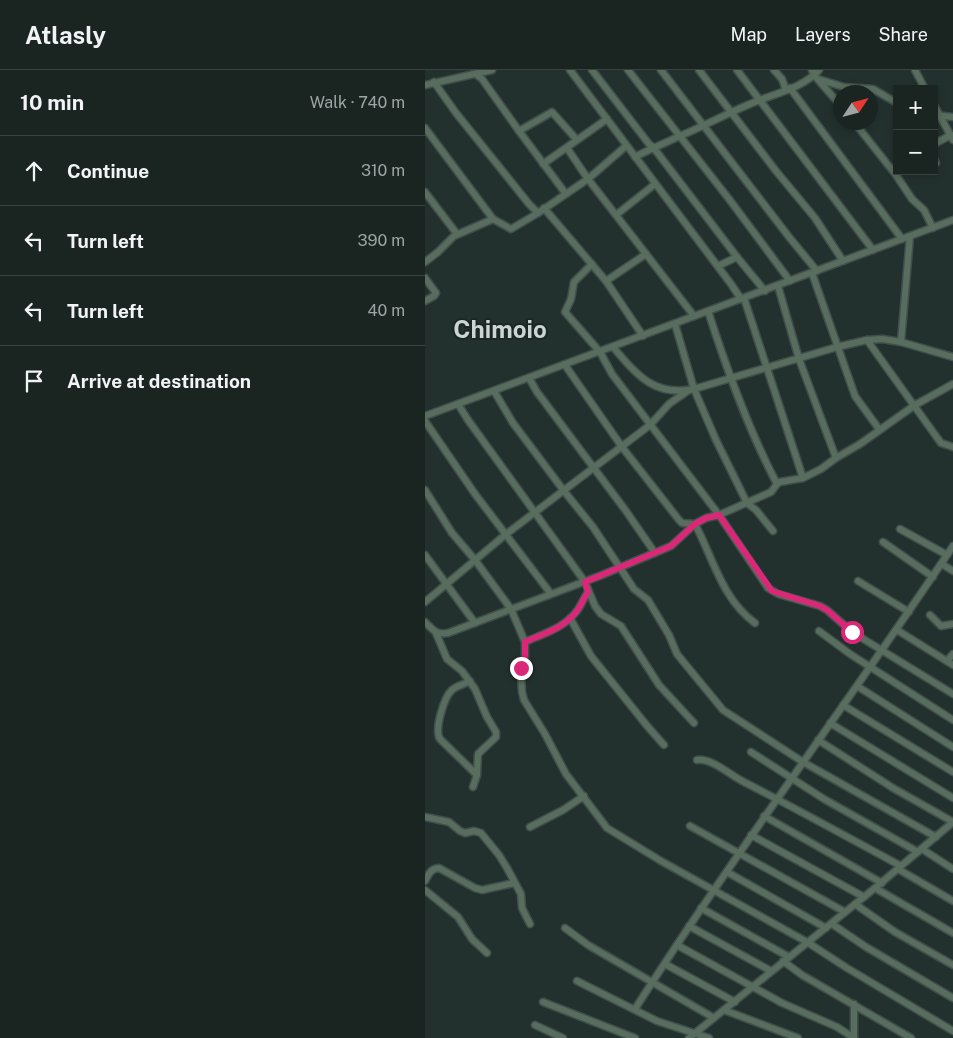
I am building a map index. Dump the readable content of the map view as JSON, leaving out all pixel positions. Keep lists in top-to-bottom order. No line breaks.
{"districts":["Chimoio"],"north":"top right","page":{"header":"Atlasly","nav":["Map","Layers","Share"],"heading":["10 min","Walk · 740 m"],"map_buttons":["+","−"],"list":[["Continue","310 m"],["Turn left","390 m"],["Turn left","40 m"],"Arrive at destination"]}}
